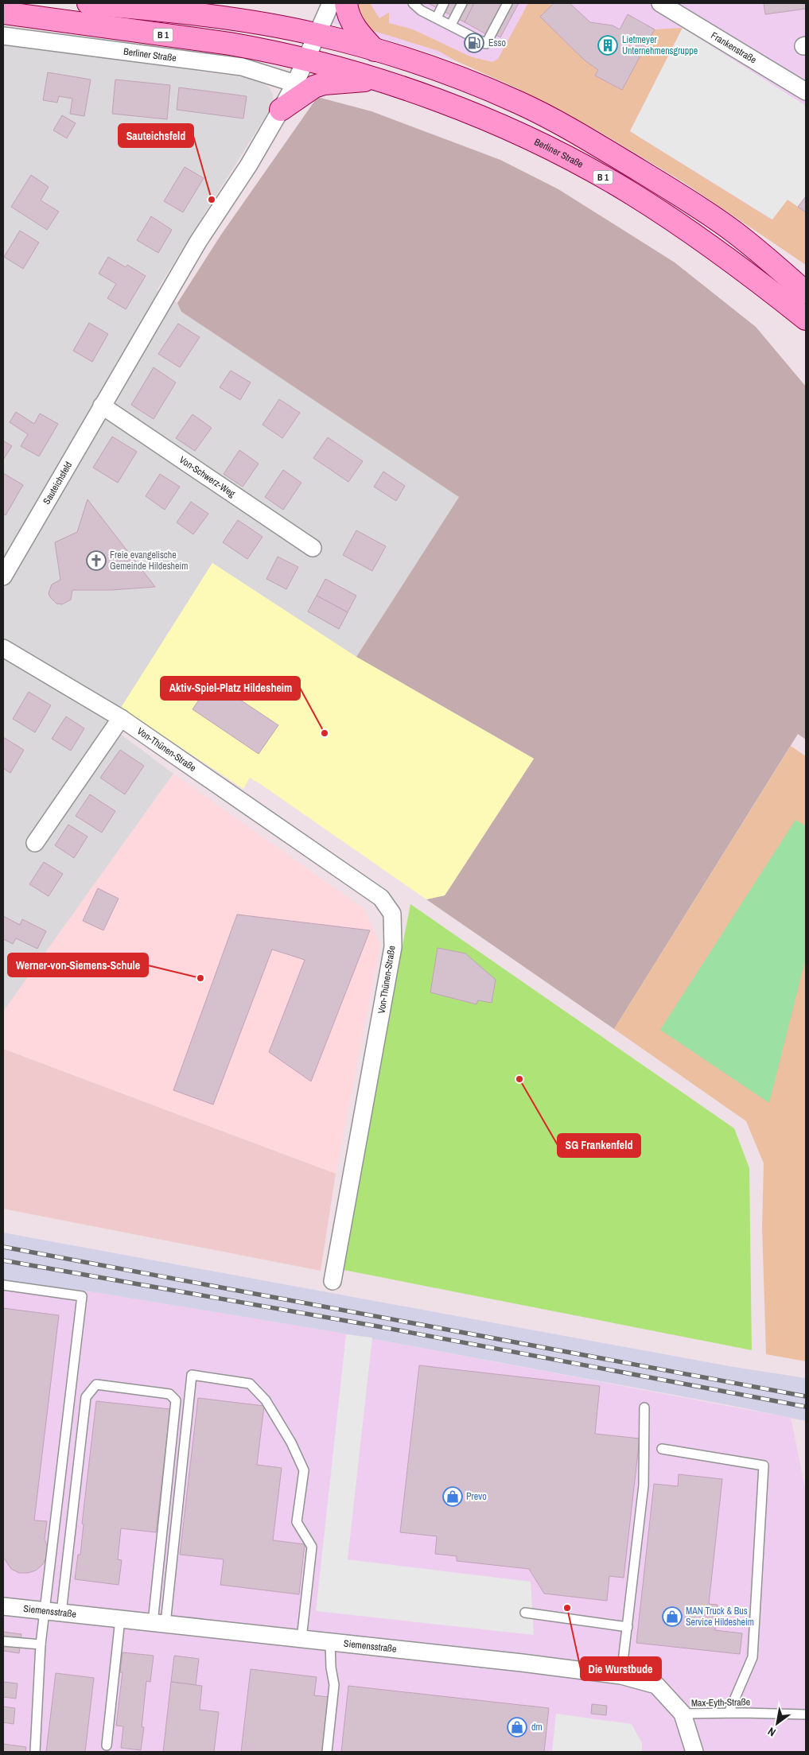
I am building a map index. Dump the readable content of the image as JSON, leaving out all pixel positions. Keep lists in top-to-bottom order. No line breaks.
{"streets":{"main road":["B 1","Berliner Straße"],"street":["Frankenstraße","Von-Schwerz-Weg","Sauteichsfeld","Von-Thünen-Straße","Siemensstraße"],"lane":["Max-Eyth-Straße"]},"crossings":[["B 1","Berliner Straße"],["B 1","Sauteichsfeld"],["Berliner Straße","Sauteichsfeld"],["Von-Schwerz-Weg","Sauteichsfeld"],["Siemensstraße","Max-Eyth-Straße"]],"places":{"fuel station":["Esso"],"building":["Lietmeyer Unternehmensgruppe"],"other":["Sauteichsfeld","Aktiv-Spiel-Platz Hildesheim","Werner-von-Siemens-Schule","SG Frankenfeld","Die Wurstbude"],"church":["Freie evangelische Gemeinde Hildesheim"],"shop":["Prevo","MAN Truck & Bus Service Hildesheim","dm"]},"north":"bottom left"}
